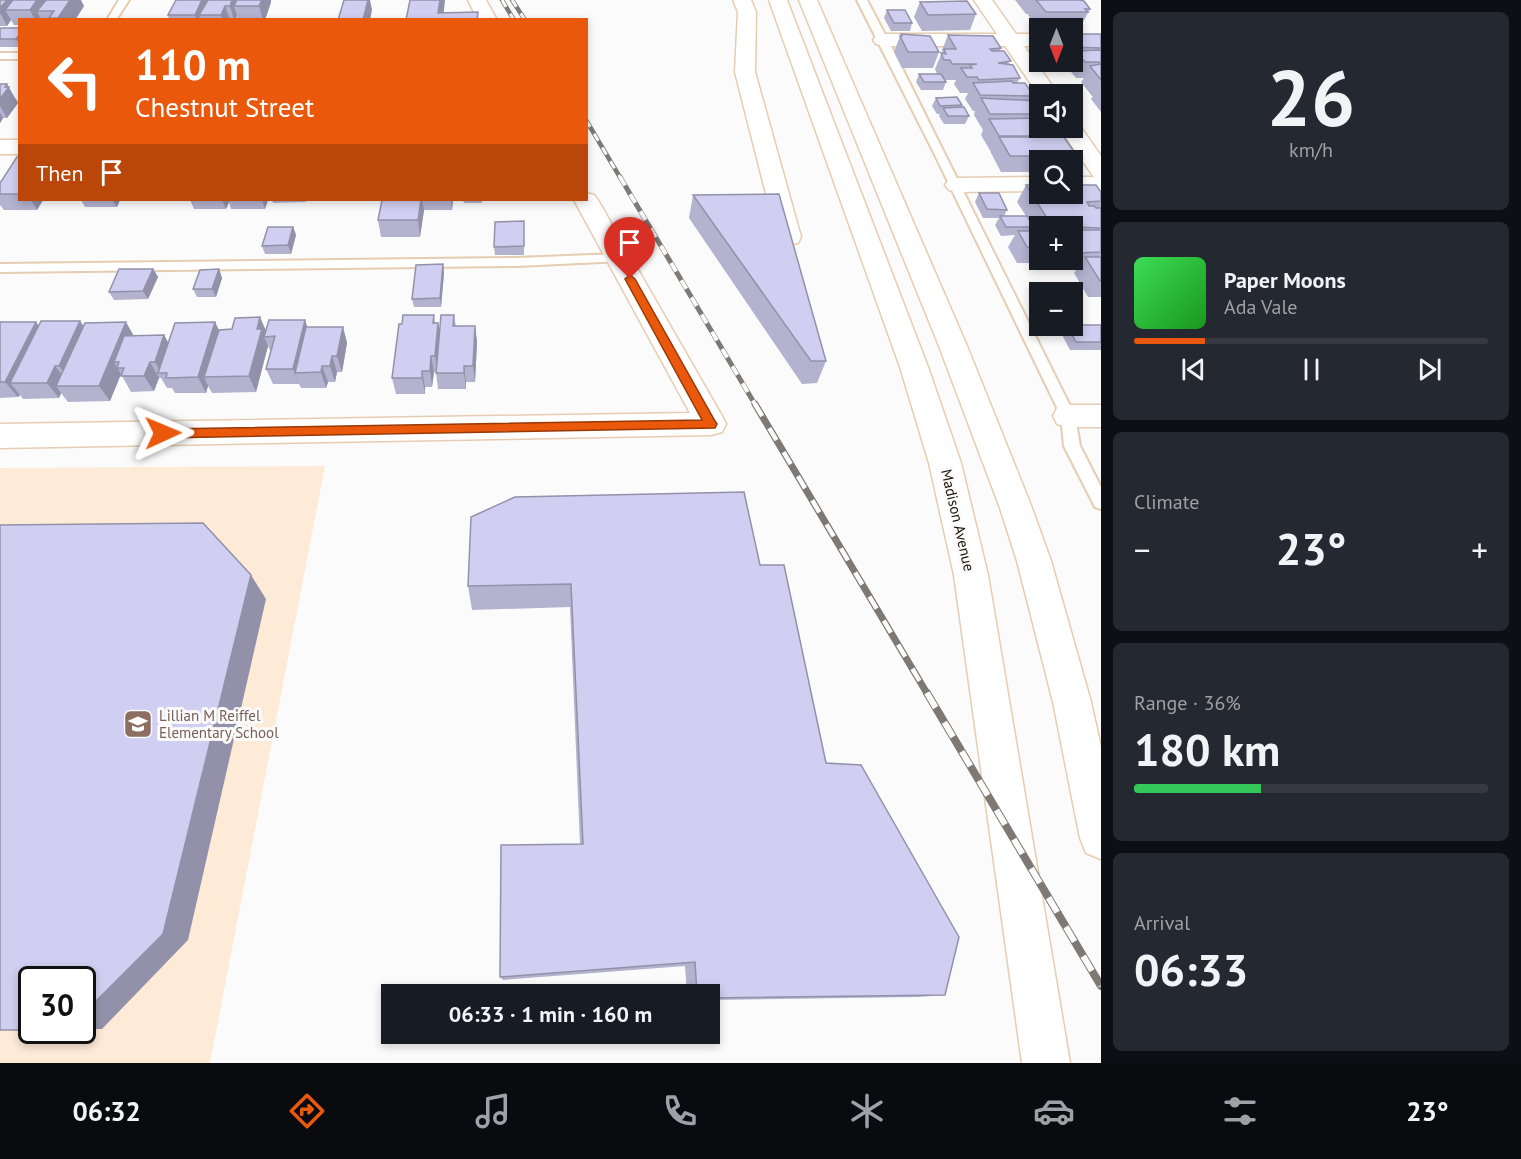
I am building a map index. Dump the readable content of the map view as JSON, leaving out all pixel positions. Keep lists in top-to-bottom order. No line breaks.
{"streets":{"main road":["Madison Avenue"]},"places":{"school or university":["Lillian M Reiffel Elementary School"]},"north":"bottom","page":{"tile":[["26","km/h"],"Climate",["Range · 36%","180 km"],["Arrival","06:33"]],"map_buttons":["+","−"],"turn":["110 m","Chestnut Street"],"then":"Then","song":["Paper Moons","Ada Vale"],"heat":["−","23°","+"],"limit":"30","trip":"06:33 · 1 min · 160 m","tabs":["06:32","23°"]}}
